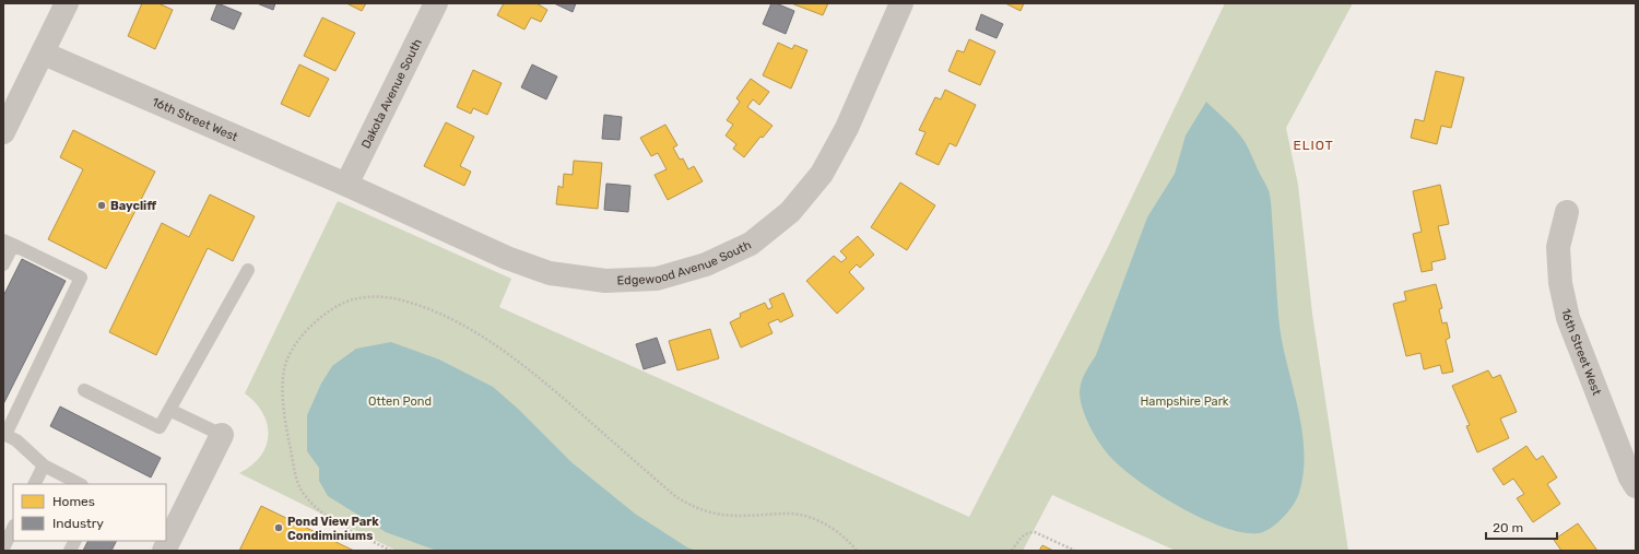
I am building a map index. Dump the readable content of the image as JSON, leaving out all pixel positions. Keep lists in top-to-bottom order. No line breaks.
{"streets":{"street":["Dakota Avenue South","16th Street West","Edgewood Avenue South"]},"crossings":[["Dakota Avenue South","16th Street West"],["Dakota Avenue South","Edgewood Avenue South"],["16th Street West","Edgewood Avenue South"]],"districts":["ELIOT"],"parks":["Otten Pond","Hampshire Park"],"places":["Baycliff","Pond View Park Condiminiums"],"legend":["Homes","Industry"],"scale_bar":"20 m"}
